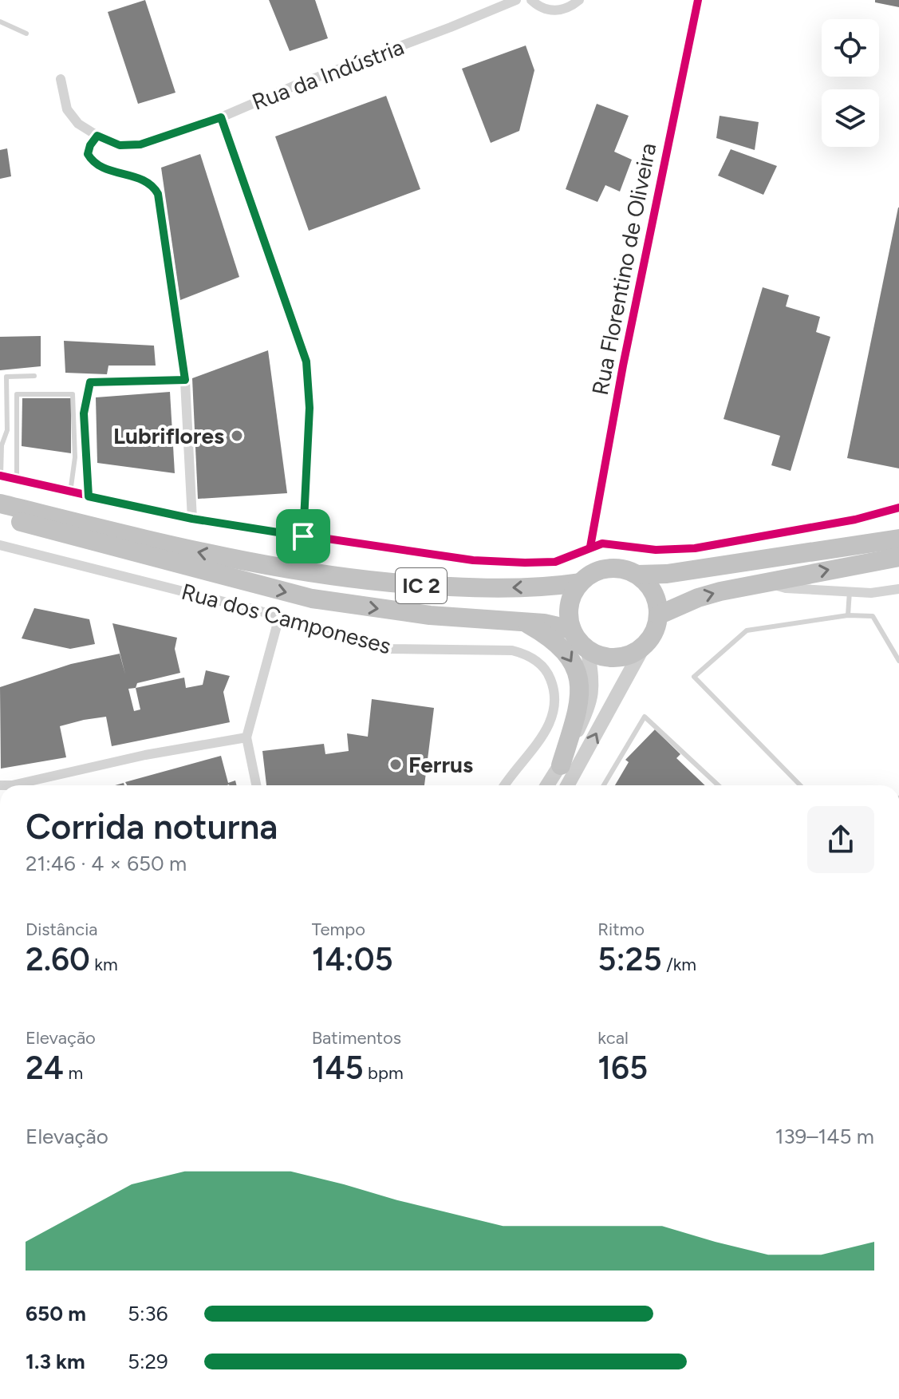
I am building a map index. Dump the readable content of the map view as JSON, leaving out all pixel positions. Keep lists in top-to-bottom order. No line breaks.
{"streets":{"highway":["IC 2"],"street":["Rua da Indústria","Rua Florentino de Oliveira","Rua dos Camponeses"]},"places":["Lubriflores","Ferrus"],"page":{"heading":["Corrida noturna","21:46 · 4 × 650 m"],"stats":[["Distância","2.60 km"],["Tempo","14:05"],["Ritmo","5:25 /km"],["Elevação","24 m"],["Batimentos","145 bpm"],["kcal","165"]],"chart":["Elevação","139–145 m"],"list":[{"name":"650 m","note":"5:36"},{"name":"1.3 km","note":"5:29"}]}}
